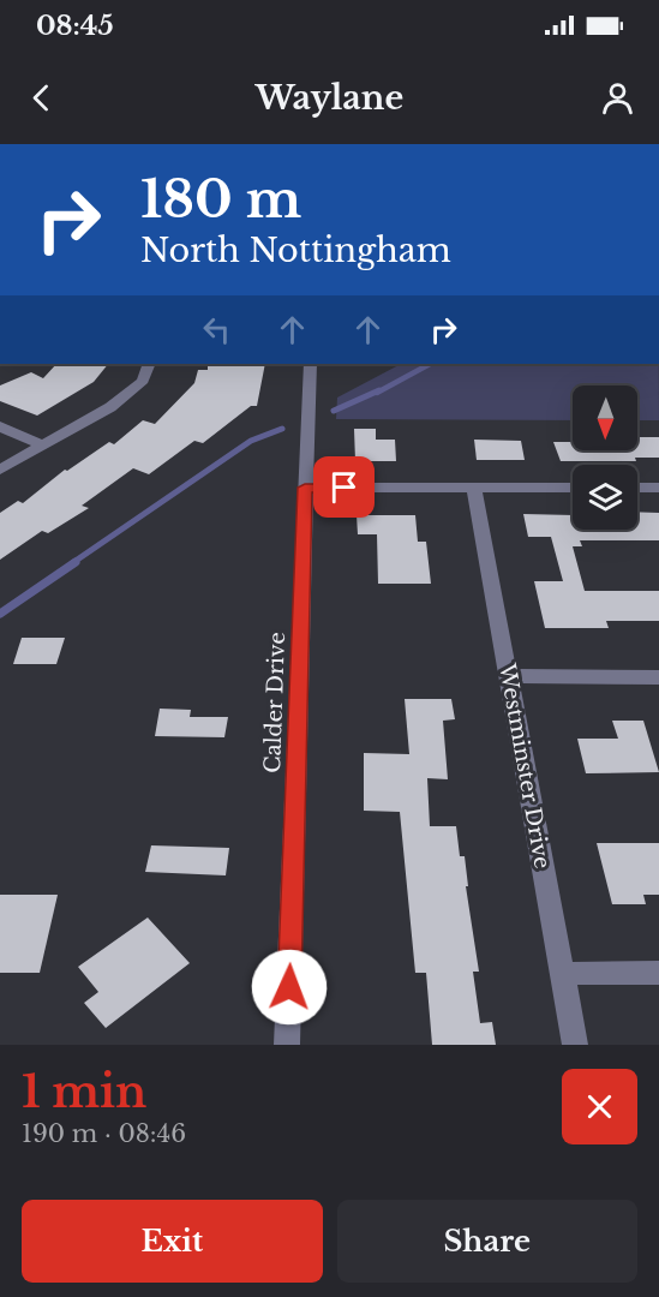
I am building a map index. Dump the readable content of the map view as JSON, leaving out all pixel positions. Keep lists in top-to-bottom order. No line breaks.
{"streets":{"street":["Calder Drive","Westminster Drive"]},"north":"bottom","page":{"status":"08:45","header":"Waylane","turn":["180 m","North Nottingham"],"heading":["1 min","190 m · 08:46"],"buttons":["Exit","Share"]}}
